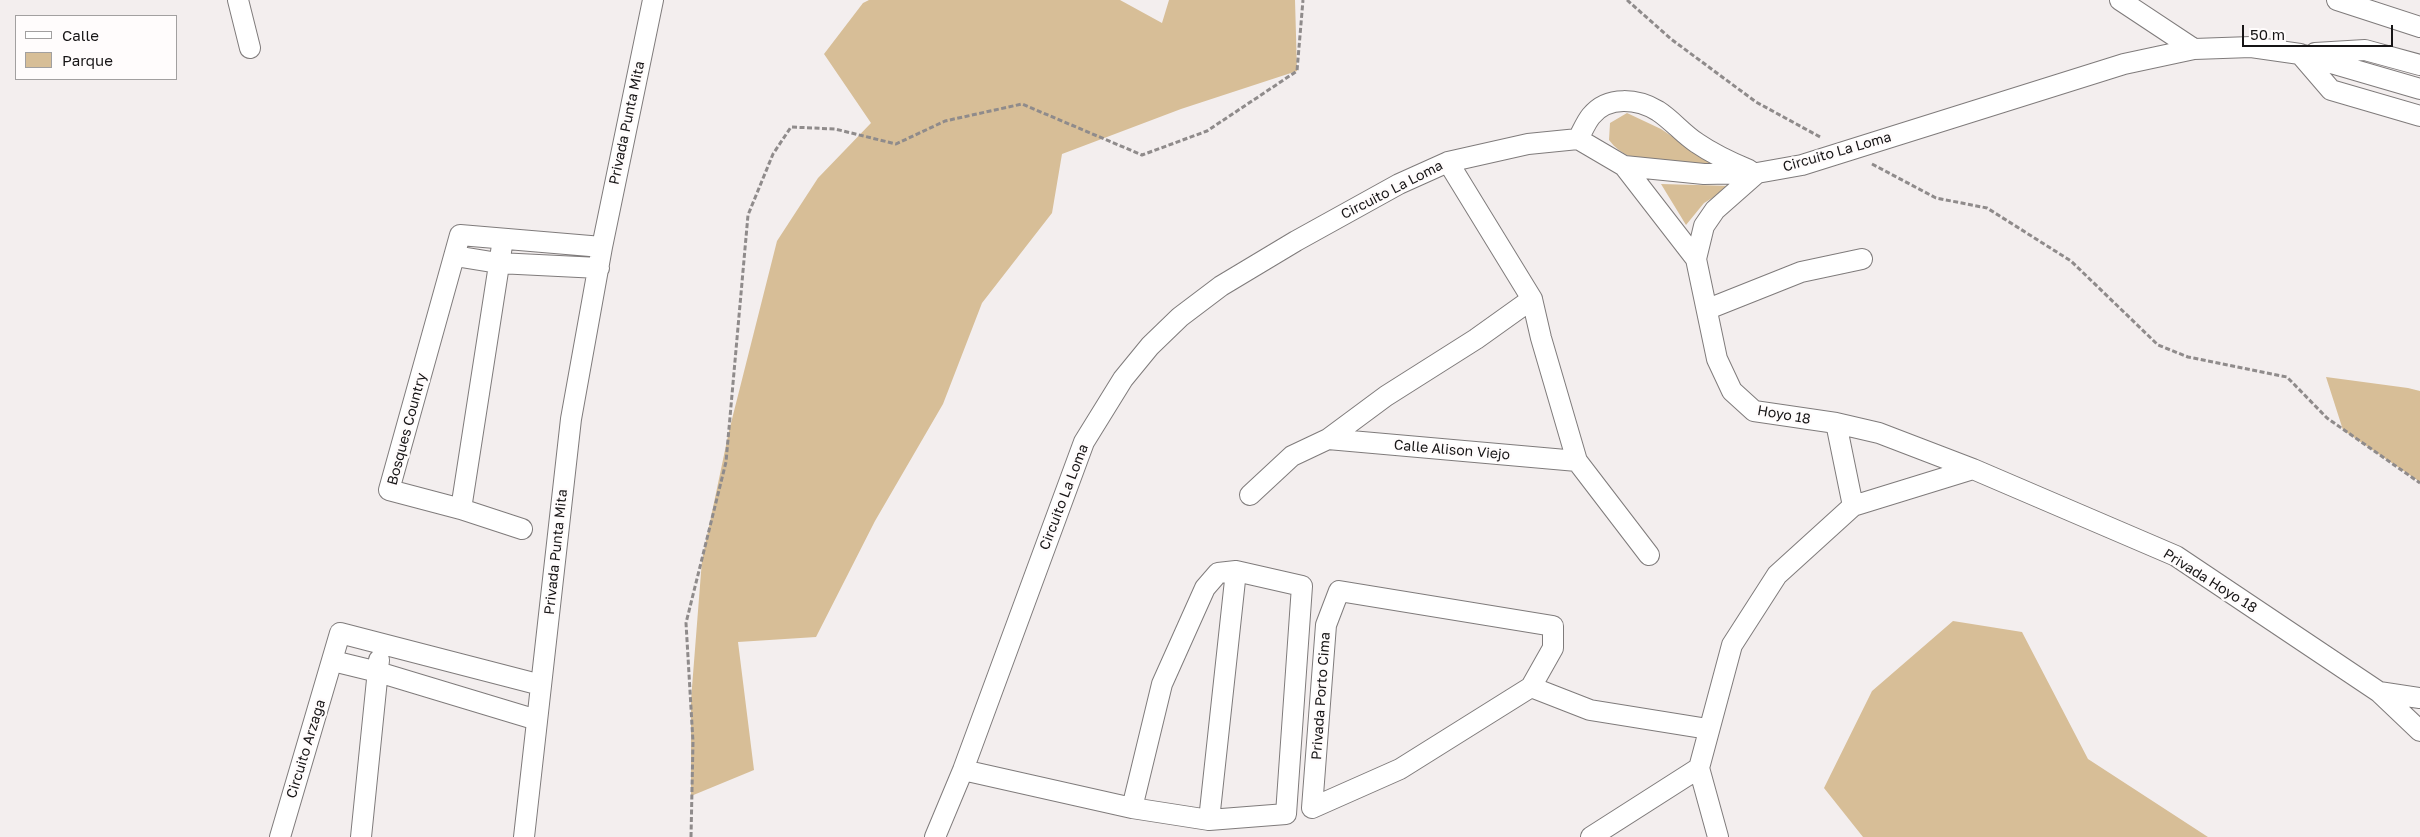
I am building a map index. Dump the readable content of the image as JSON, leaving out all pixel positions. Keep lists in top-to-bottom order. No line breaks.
{"streets":{"street":["Privada Punta Mita","Circuito La Loma","Hoyo 18","Bosques Country","Calle Alison Viejo","Privada Hoyo 18","Privada Porto Cima","Circuito Arzaga"]},"crossings":[["Privada Punta Mita","Circuito Arzaga"],["Circuito La Loma","Hoyo 18"],["Circuito La Loma","Privada Porto Cima"],["Hoyo 18","Privada Hoyo 18"]],"legend":["Calle","Parque"],"scale_bar":"50 m"}
